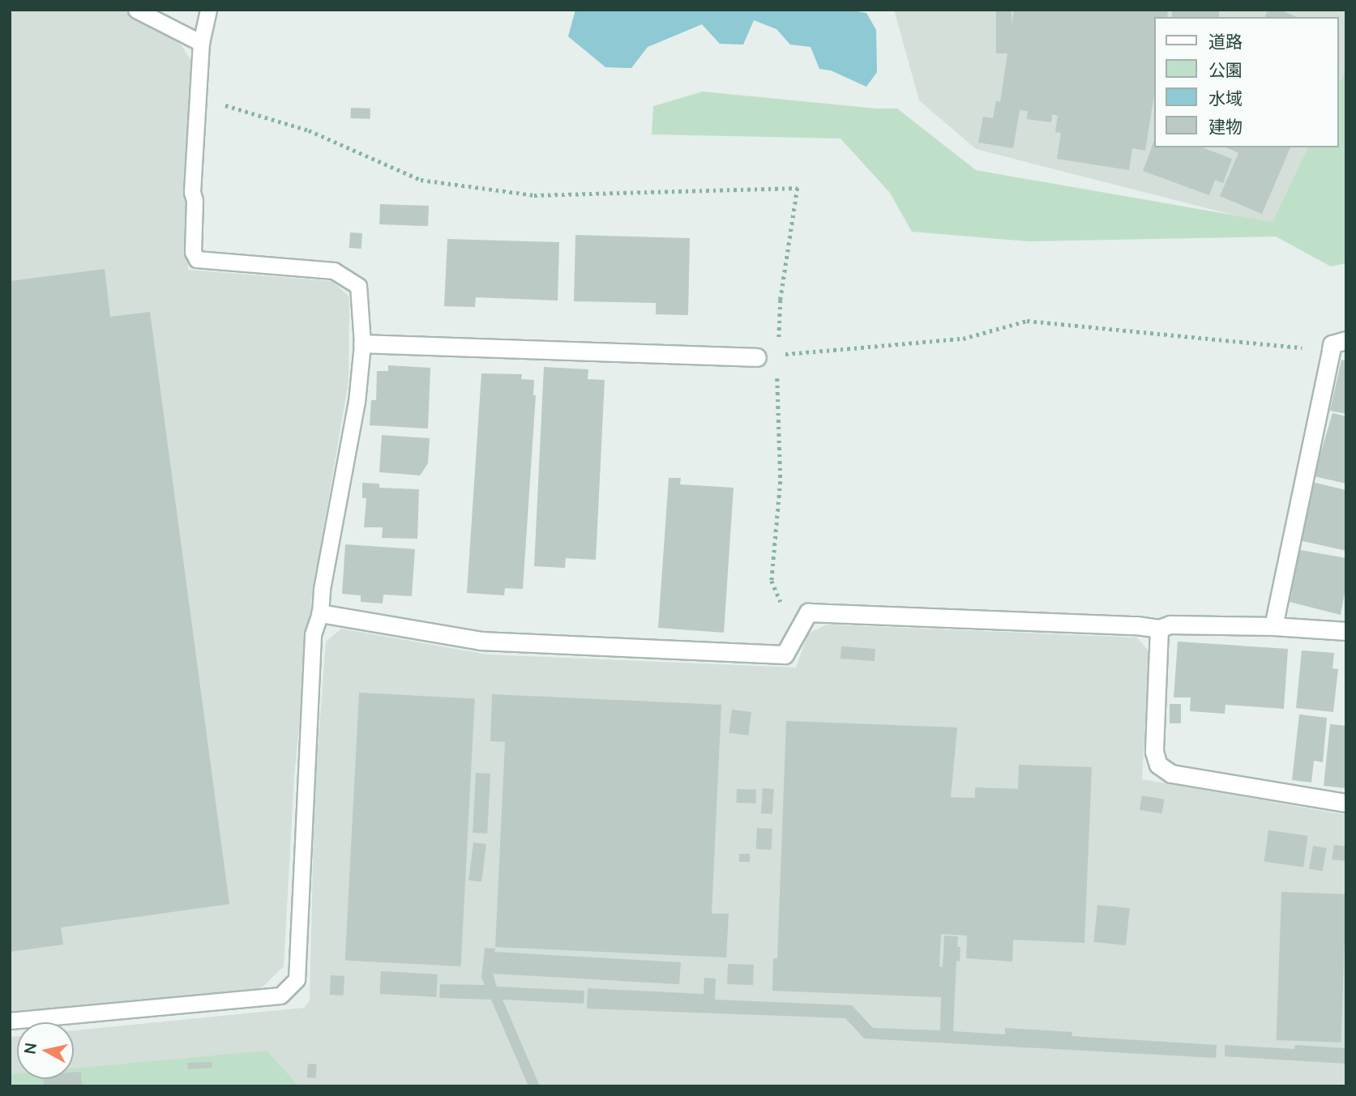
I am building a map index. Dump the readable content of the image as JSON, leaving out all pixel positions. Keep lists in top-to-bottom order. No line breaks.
{"legend":["道路","公園","水域","建物"],"north":"left"}
